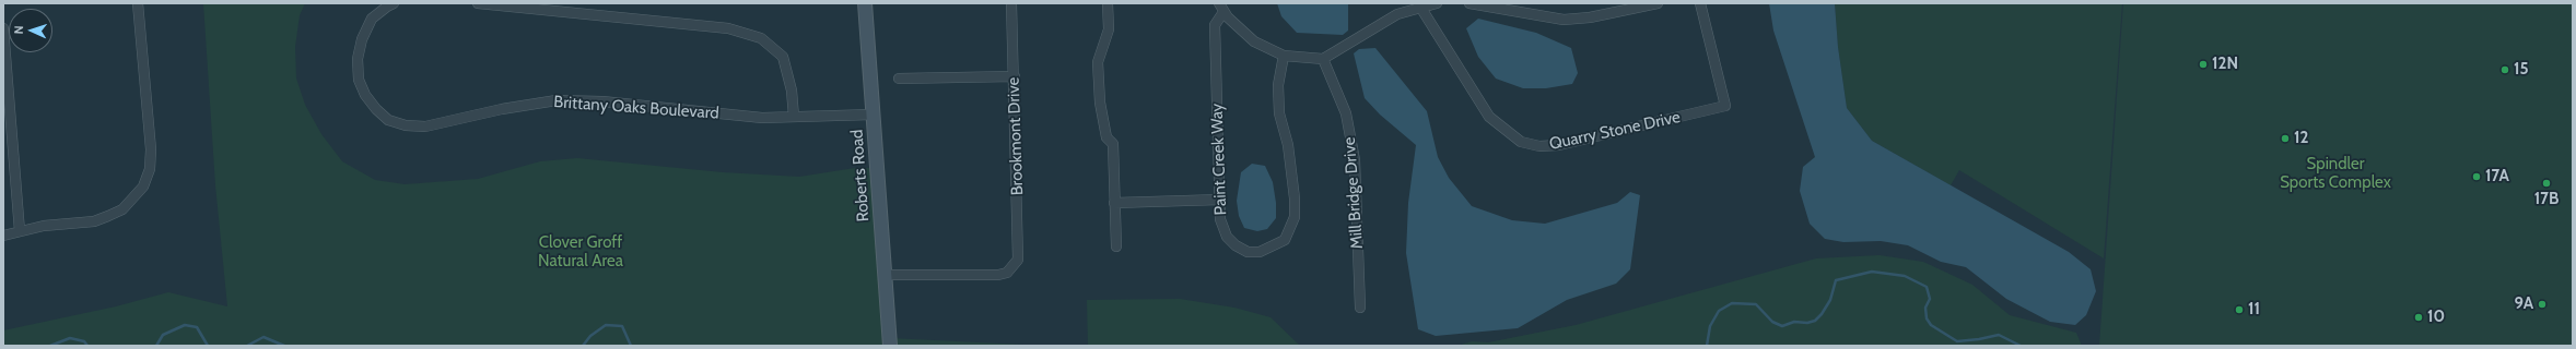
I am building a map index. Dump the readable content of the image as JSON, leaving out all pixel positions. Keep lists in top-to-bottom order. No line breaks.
{"streets":{"main road":["Roberts Road"],"street":["Brittany Oaks Boulevard","Quarry Stone Drive","Brookmont Drive","Paint Creek Way","Mill Bridge Drive"]},"crossings":[["Brittany Oaks Boulevard","Roberts Road"]],"parks":["Spindler Sports Complex","Clover Groff Natural Area"],"places":["12N","15","12","17A","17B","9A","11","10"],"north":"left"}
